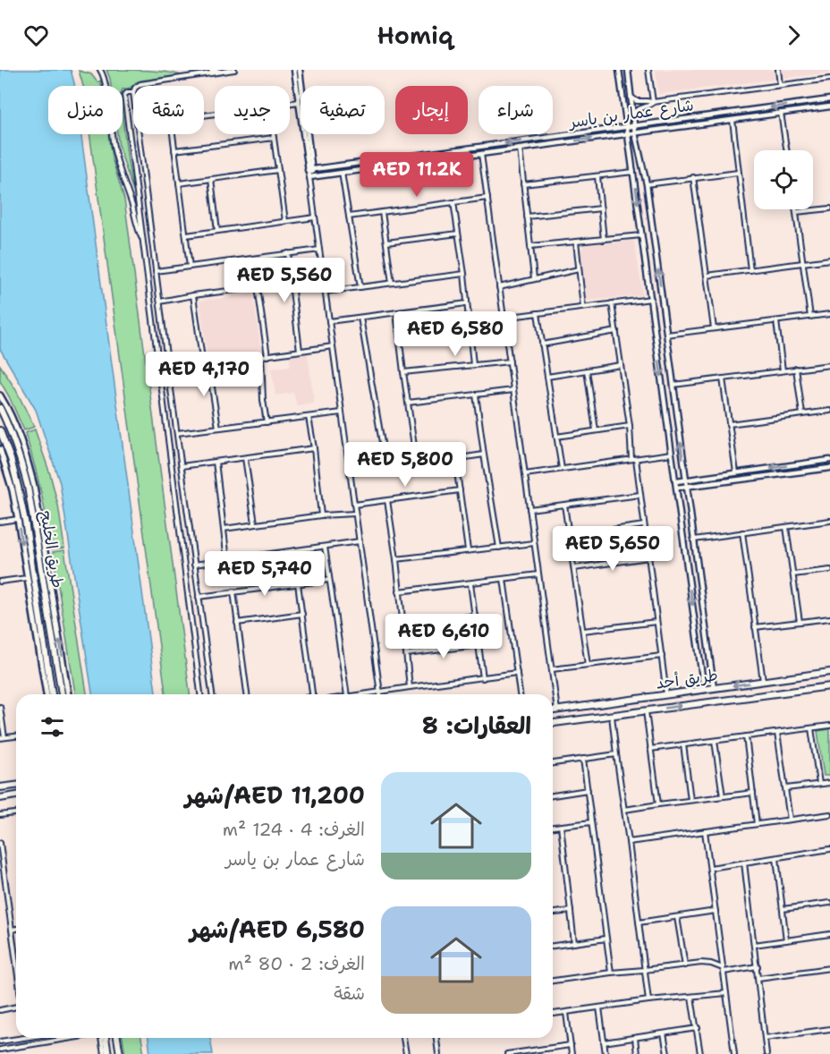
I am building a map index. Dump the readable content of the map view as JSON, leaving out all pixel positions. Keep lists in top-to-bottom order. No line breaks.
{"streets":{"main road":["طريق الخليج","طريق أحد"],"street":["شارع عمار بن ياسر"]},"page":{"header":"Homiq","chip":["شراء","إيجار","تصفية","جديد","شقة","منزل"],"price":["AED 11.2K","AED 5,560","AED 6,580","AED 4,170","AED 5,800","AED 5,650","AED 5,740","AED 6,610"],"heading":"العقارات: 8","list":[{"name":"AED 11,200/شهر","note":"الغرف: 4 · 124 m² · شارع عمار بن ياسر"},{"name":"AED 6,580/شهر","note":"الغرف: 2 · 80 m² · شقة"}]}}
